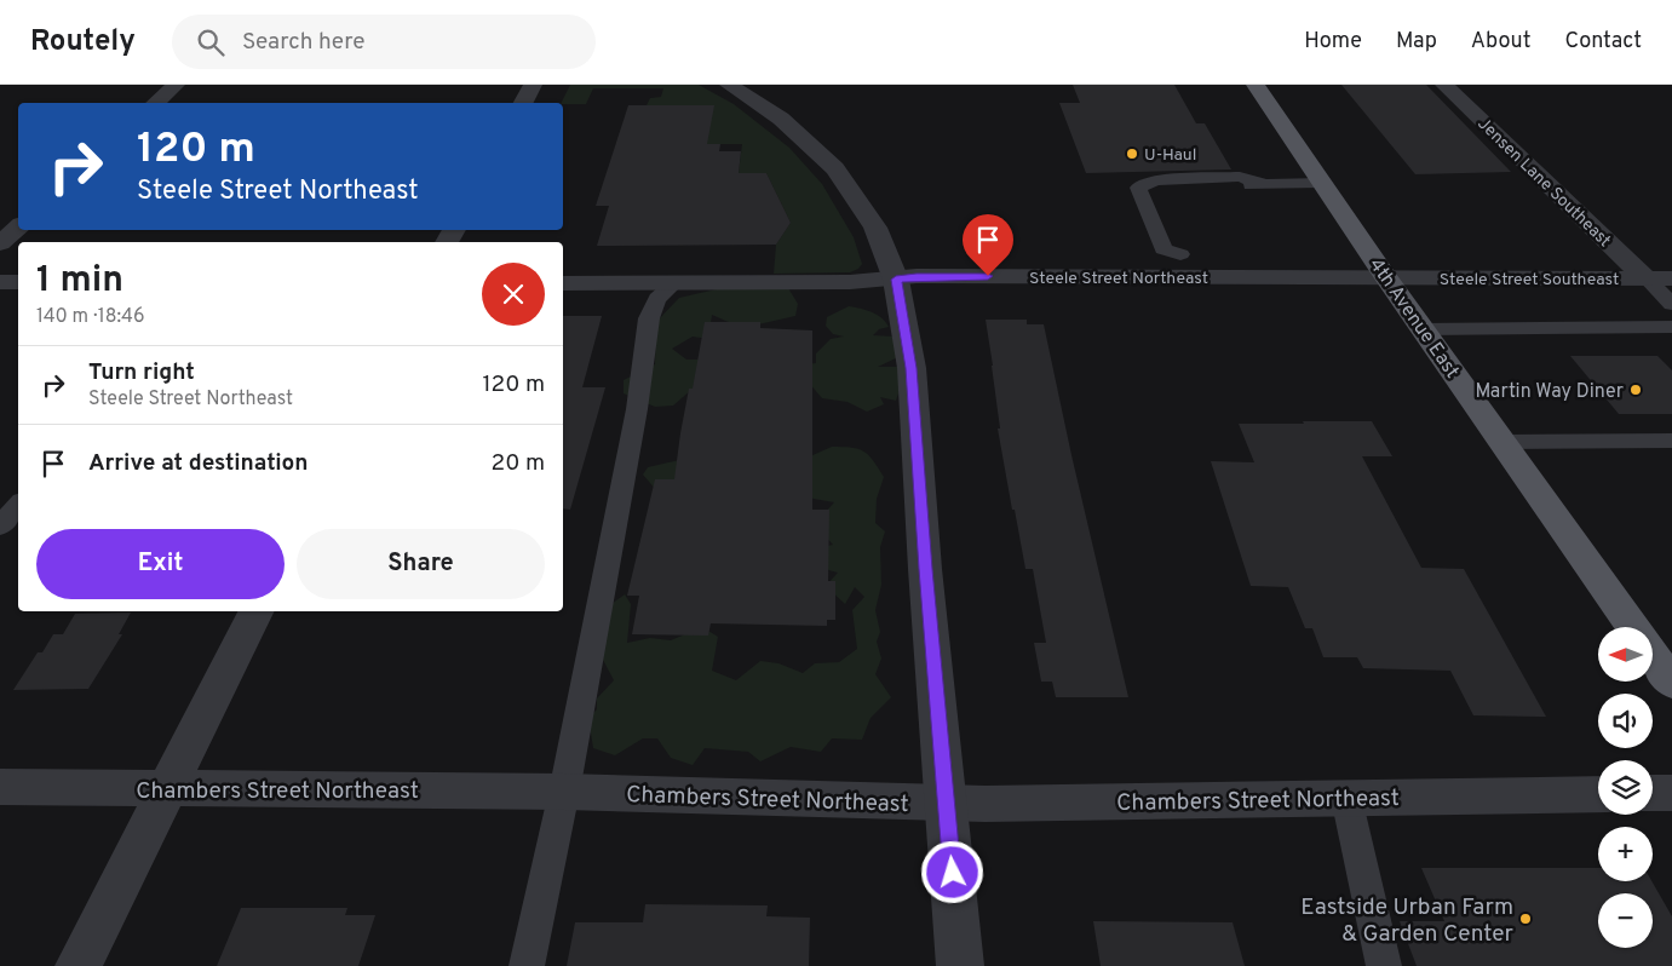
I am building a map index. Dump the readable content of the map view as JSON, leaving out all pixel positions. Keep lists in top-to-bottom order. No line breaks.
{"streets":{"main road":["4th Avenue East"],"street":["Jensen Lane Southeast","Steele Street Northeast","Steele Street Southeast","Chambers Street Northeast"]},"crossings":[["Jensen Lane Southeast","Steele Street Southeast"],["Steele Street Northeast","Steele Street Southeast"],["Steele Street Northeast","4th Avenue East"],["Steele Street Southeast","4th Avenue East"]],"places":["U-Haul","Martin Way Diner","Eastside Urban Farm & Garden Center"],"north":"left","page":{"header":"Routely","search":"Search here","nav":["Home","Map","About","Contact"],"turn":["120 m","Steele Street Northeast"],"heading":["1 min","140 m · 18:46"],"list":[{"name":"Turn right","note":"Steele Street Northeast","value":"120 m"},{"name":"Arrive at destination","value":"20 m"}],"buttons":["Exit","Share"],"map_buttons":["+","−"]}}
